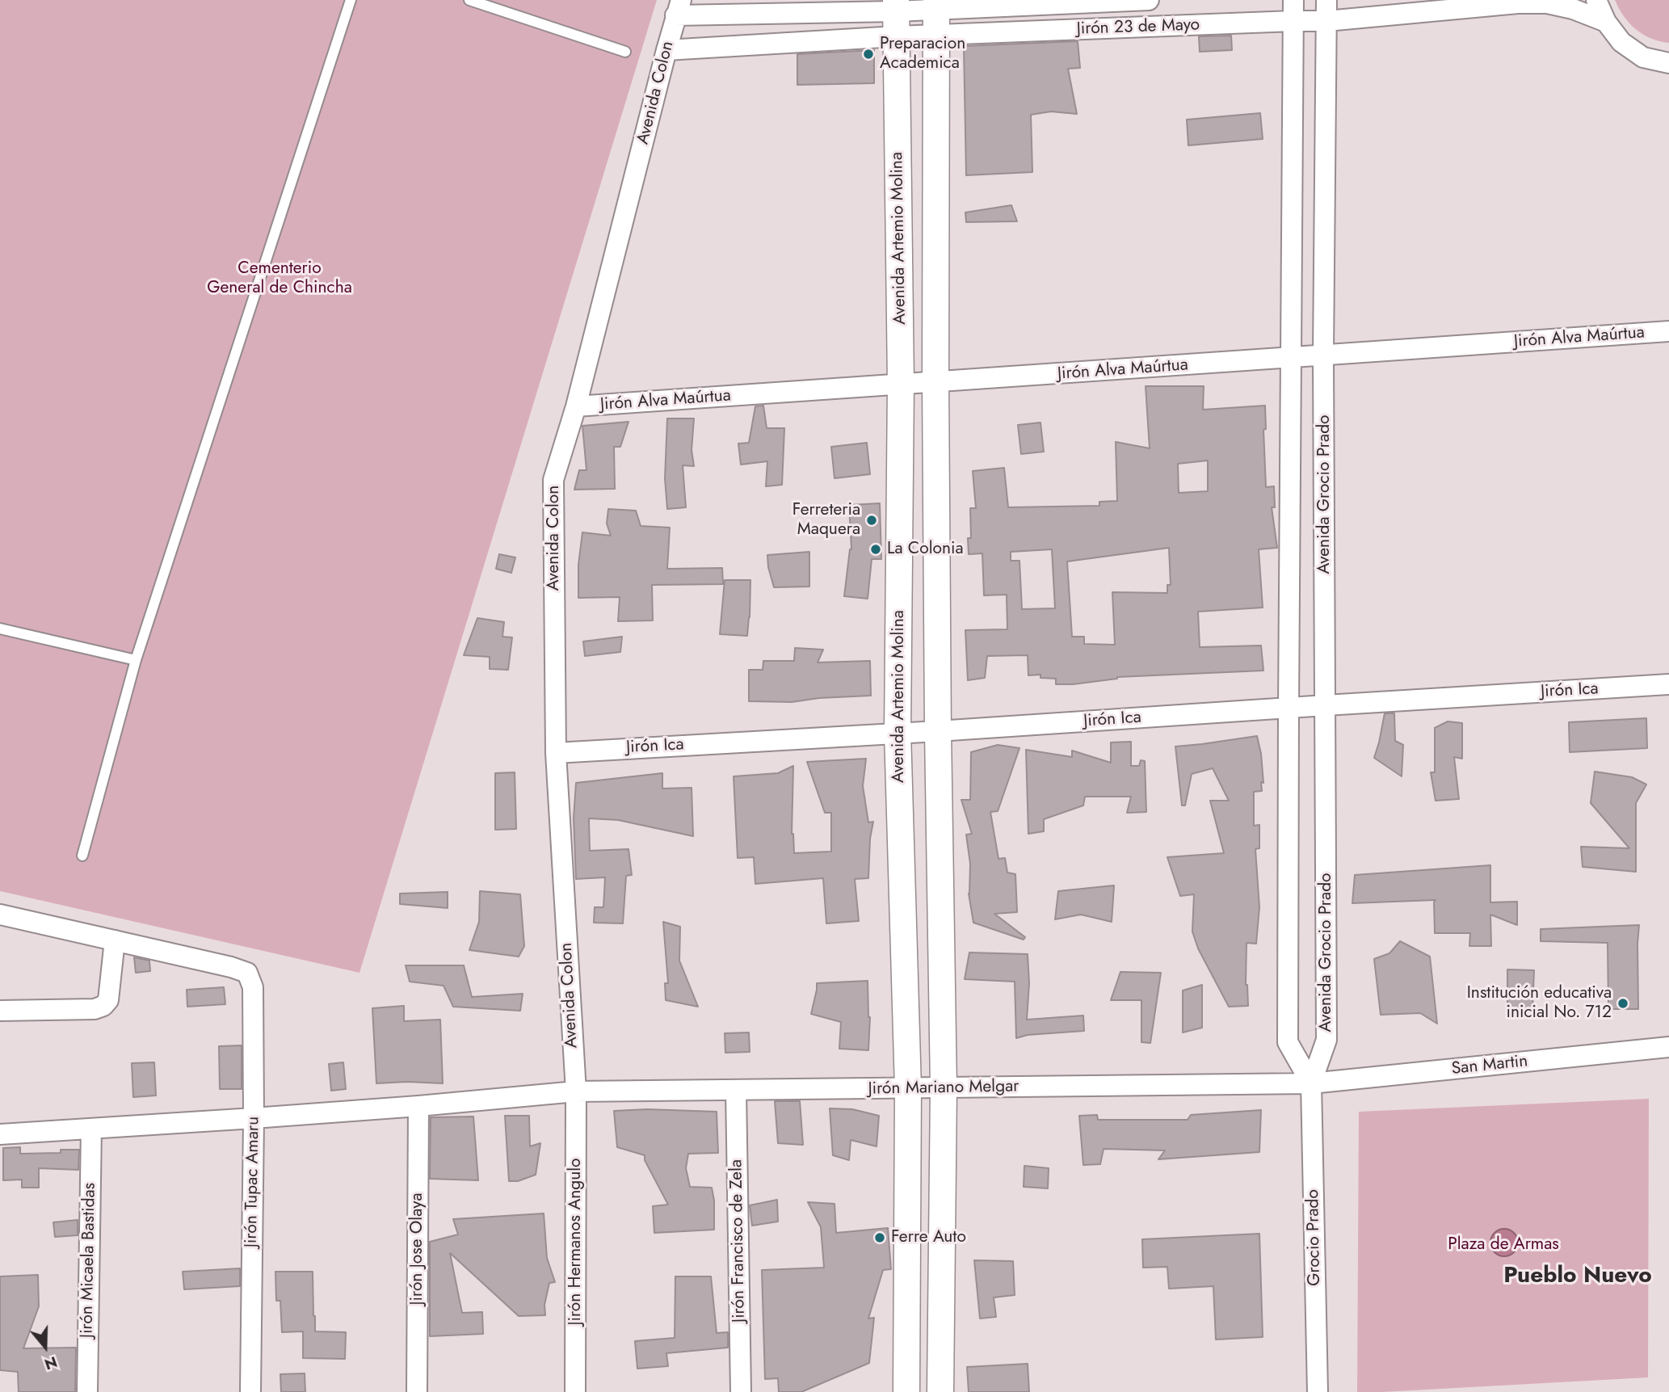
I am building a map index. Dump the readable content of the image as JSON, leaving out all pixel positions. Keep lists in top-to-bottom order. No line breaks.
{"streets":{"street":["Jirón 23 de Mayo","Avenida Colon","Avenida Artemio Molina","Jirón Alva Maúrtua","Avenida Grocio Prado","Jirón Ica","San Martin","Jirón Mariano Melgar","Jirón Tupac Amaru","Grocio Prado","Jirón Francisco de Zela","Jirón Hermanos Angulo","Jirón Jose Olaya","Jirón Micaela Bastidas"]},"crossings":[["Jirón 23 de Mayo","Avenida Colon"],["Jirón 23 de Mayo","Avenida Artemio Molina"],["Jirón 23 de Mayo","Avenida Grocio Prado"],["Avenida Colon","Jirón Alva Maúrtua"],["Avenida Colon","Jirón Ica"],["Avenida Colon","Jirón Mariano Melgar"],["Avenida Colon","Jirón Hermanos Angulo"],["Avenida Artemio Molina","Jirón Alva Maúrtua"],["Avenida Artemio Molina","Jirón Ica"],["Avenida Artemio Molina","Jirón Mariano Melgar"],["Jirón Alva Maúrtua","Avenida Grocio Prado"],["Avenida Grocio Prado","Jirón Ica"],["Avenida Grocio Prado","San Martin"],["Avenida Grocio Prado","Jirón Mariano Melgar"],["Avenida Grocio Prado","Grocio Prado"],["San Martin","Jirón Mariano Melgar"],["San Martin","Grocio Prado"],["Jirón Mariano Melgar","Jirón Tupac Amaru"],["Jirón Mariano Melgar","Grocio Prado"],["Jirón Mariano Melgar","Jirón Francisco de Zela"],["Jirón Mariano Melgar","Jirón Hermanos Angulo"],["Jirón Mariano Melgar","Jirón Jose Olaya"],["Jirón Mariano Melgar","Jirón Micaela Bastidas"]],"districts":["Pueblo Nuevo"],"parks":["Cementerio General de Chincha","Plaza de Armas"],"places":["Preparacion Academica","Ferreteria Maquera","La Colonia","Institución educativa inicial No. 712","Ferre Auto"],"north":"bottom"}
